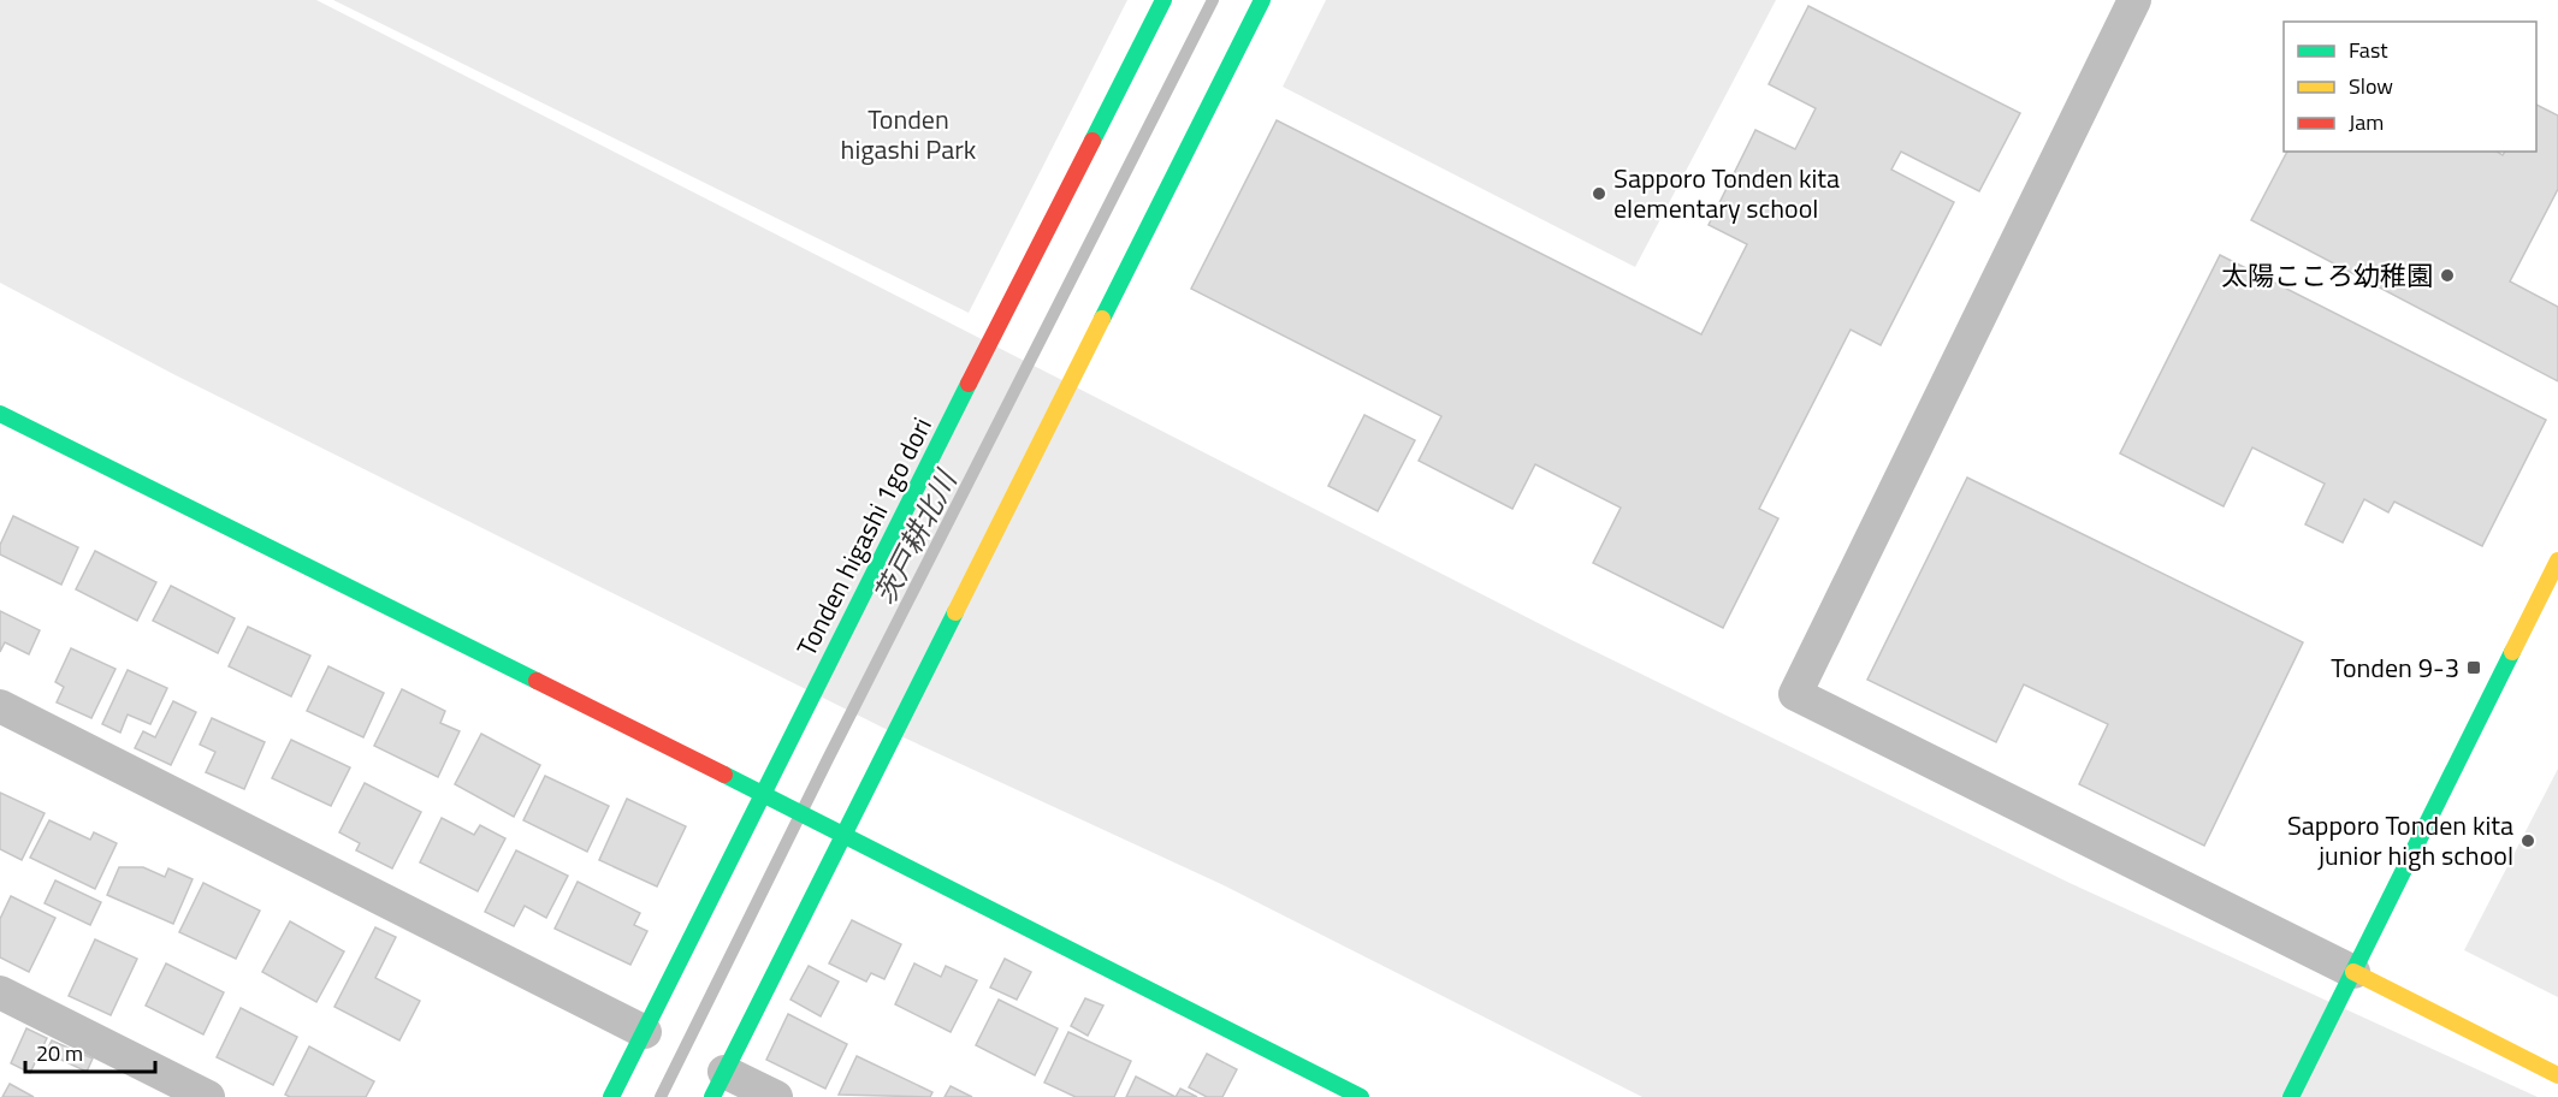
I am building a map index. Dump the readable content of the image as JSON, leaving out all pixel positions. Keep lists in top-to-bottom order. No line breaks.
{"streets":{"street":["Tonden higashi 1go dori"]},"water":["茨戸耕北川"],"parks":["Tonden higashi Park"],"places":{"other":["Sapporo Tonden kita elementary school","太陽こころ幼稚園","Sapporo Tonden kita junior high school"],"transit":["Tonden 9-3"]},"legend":["Fast","Slow","Jam"],"scale_bar":"20 m"}
